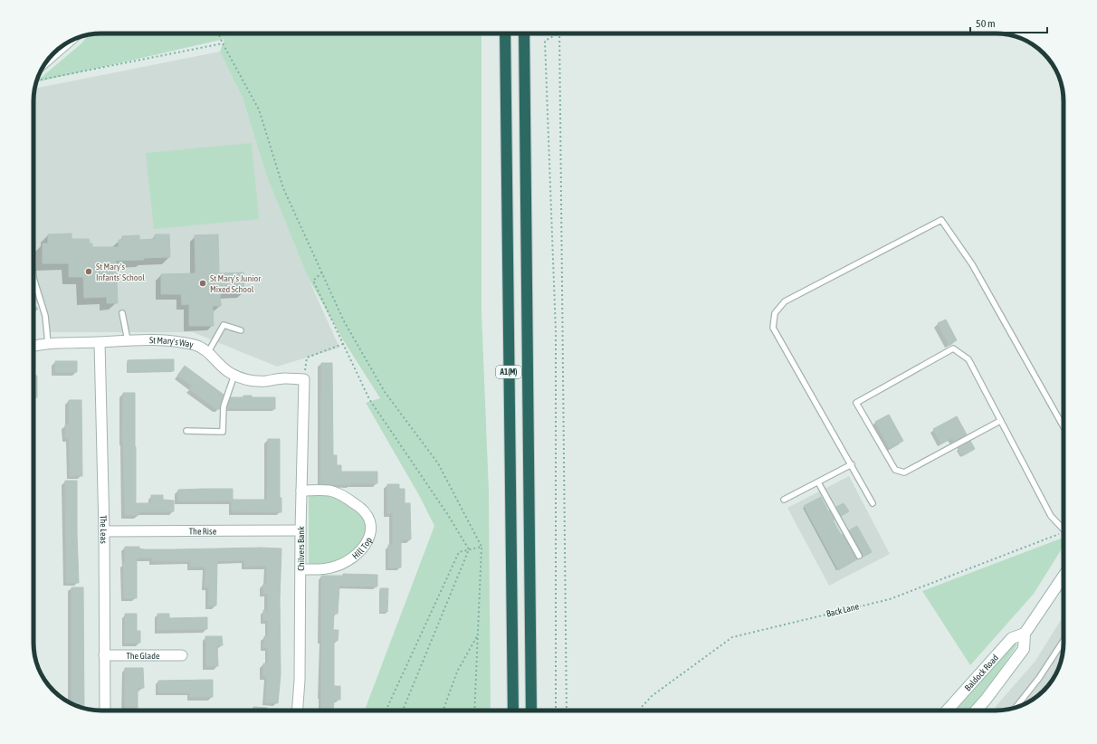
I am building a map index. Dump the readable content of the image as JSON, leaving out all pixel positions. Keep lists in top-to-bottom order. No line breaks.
{"streets":{"highway":["A1(M)"],"main road":["Baldock Road"],"street":["St Mary's Way","The Leas","The Rise","Hill Top","Chilvers Bank","The Glade"],"path":["Back Lane"]},"crossings":[["St Mary's Way","The Leas"],["St Mary's Way","Chilvers Bank"],["The Leas","The Rise"],["The Leas","The Glade"],["The Rise","Hill Top"],["The Rise","Chilvers Bank"],["Hill Top","Chilvers Bank"]],"places":["St Mary's Infants' School","St Mary's Junior Mixed School"],"scale_bar":"50 m"}
